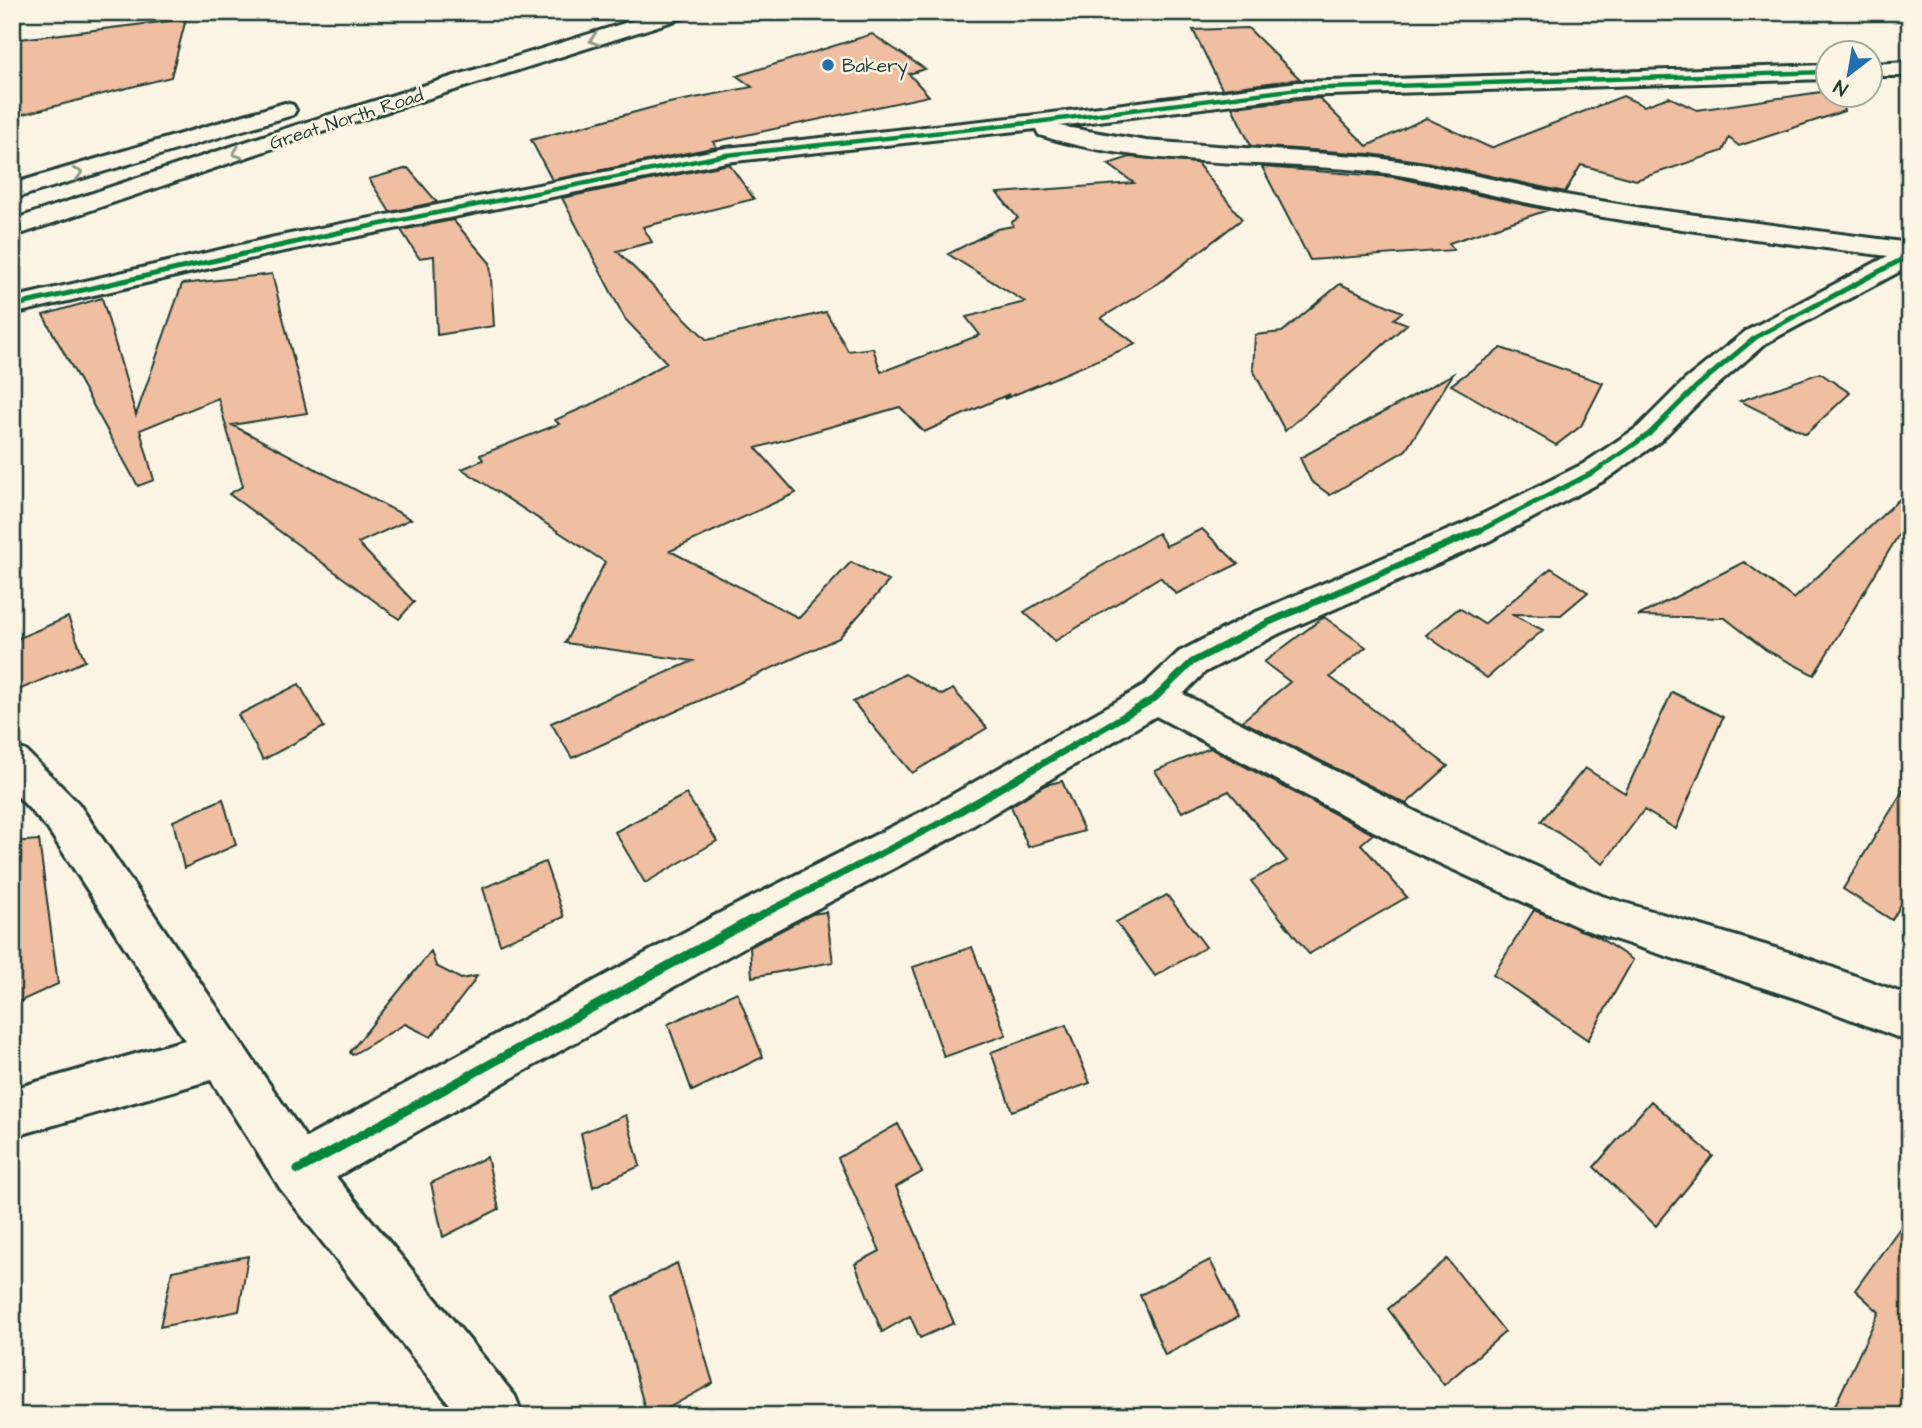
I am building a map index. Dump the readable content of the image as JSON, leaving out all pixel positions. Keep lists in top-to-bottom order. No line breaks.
{"streets":{"main road":["Great North Road"]},"places":["Bakery"],"north":"bottom left"}
